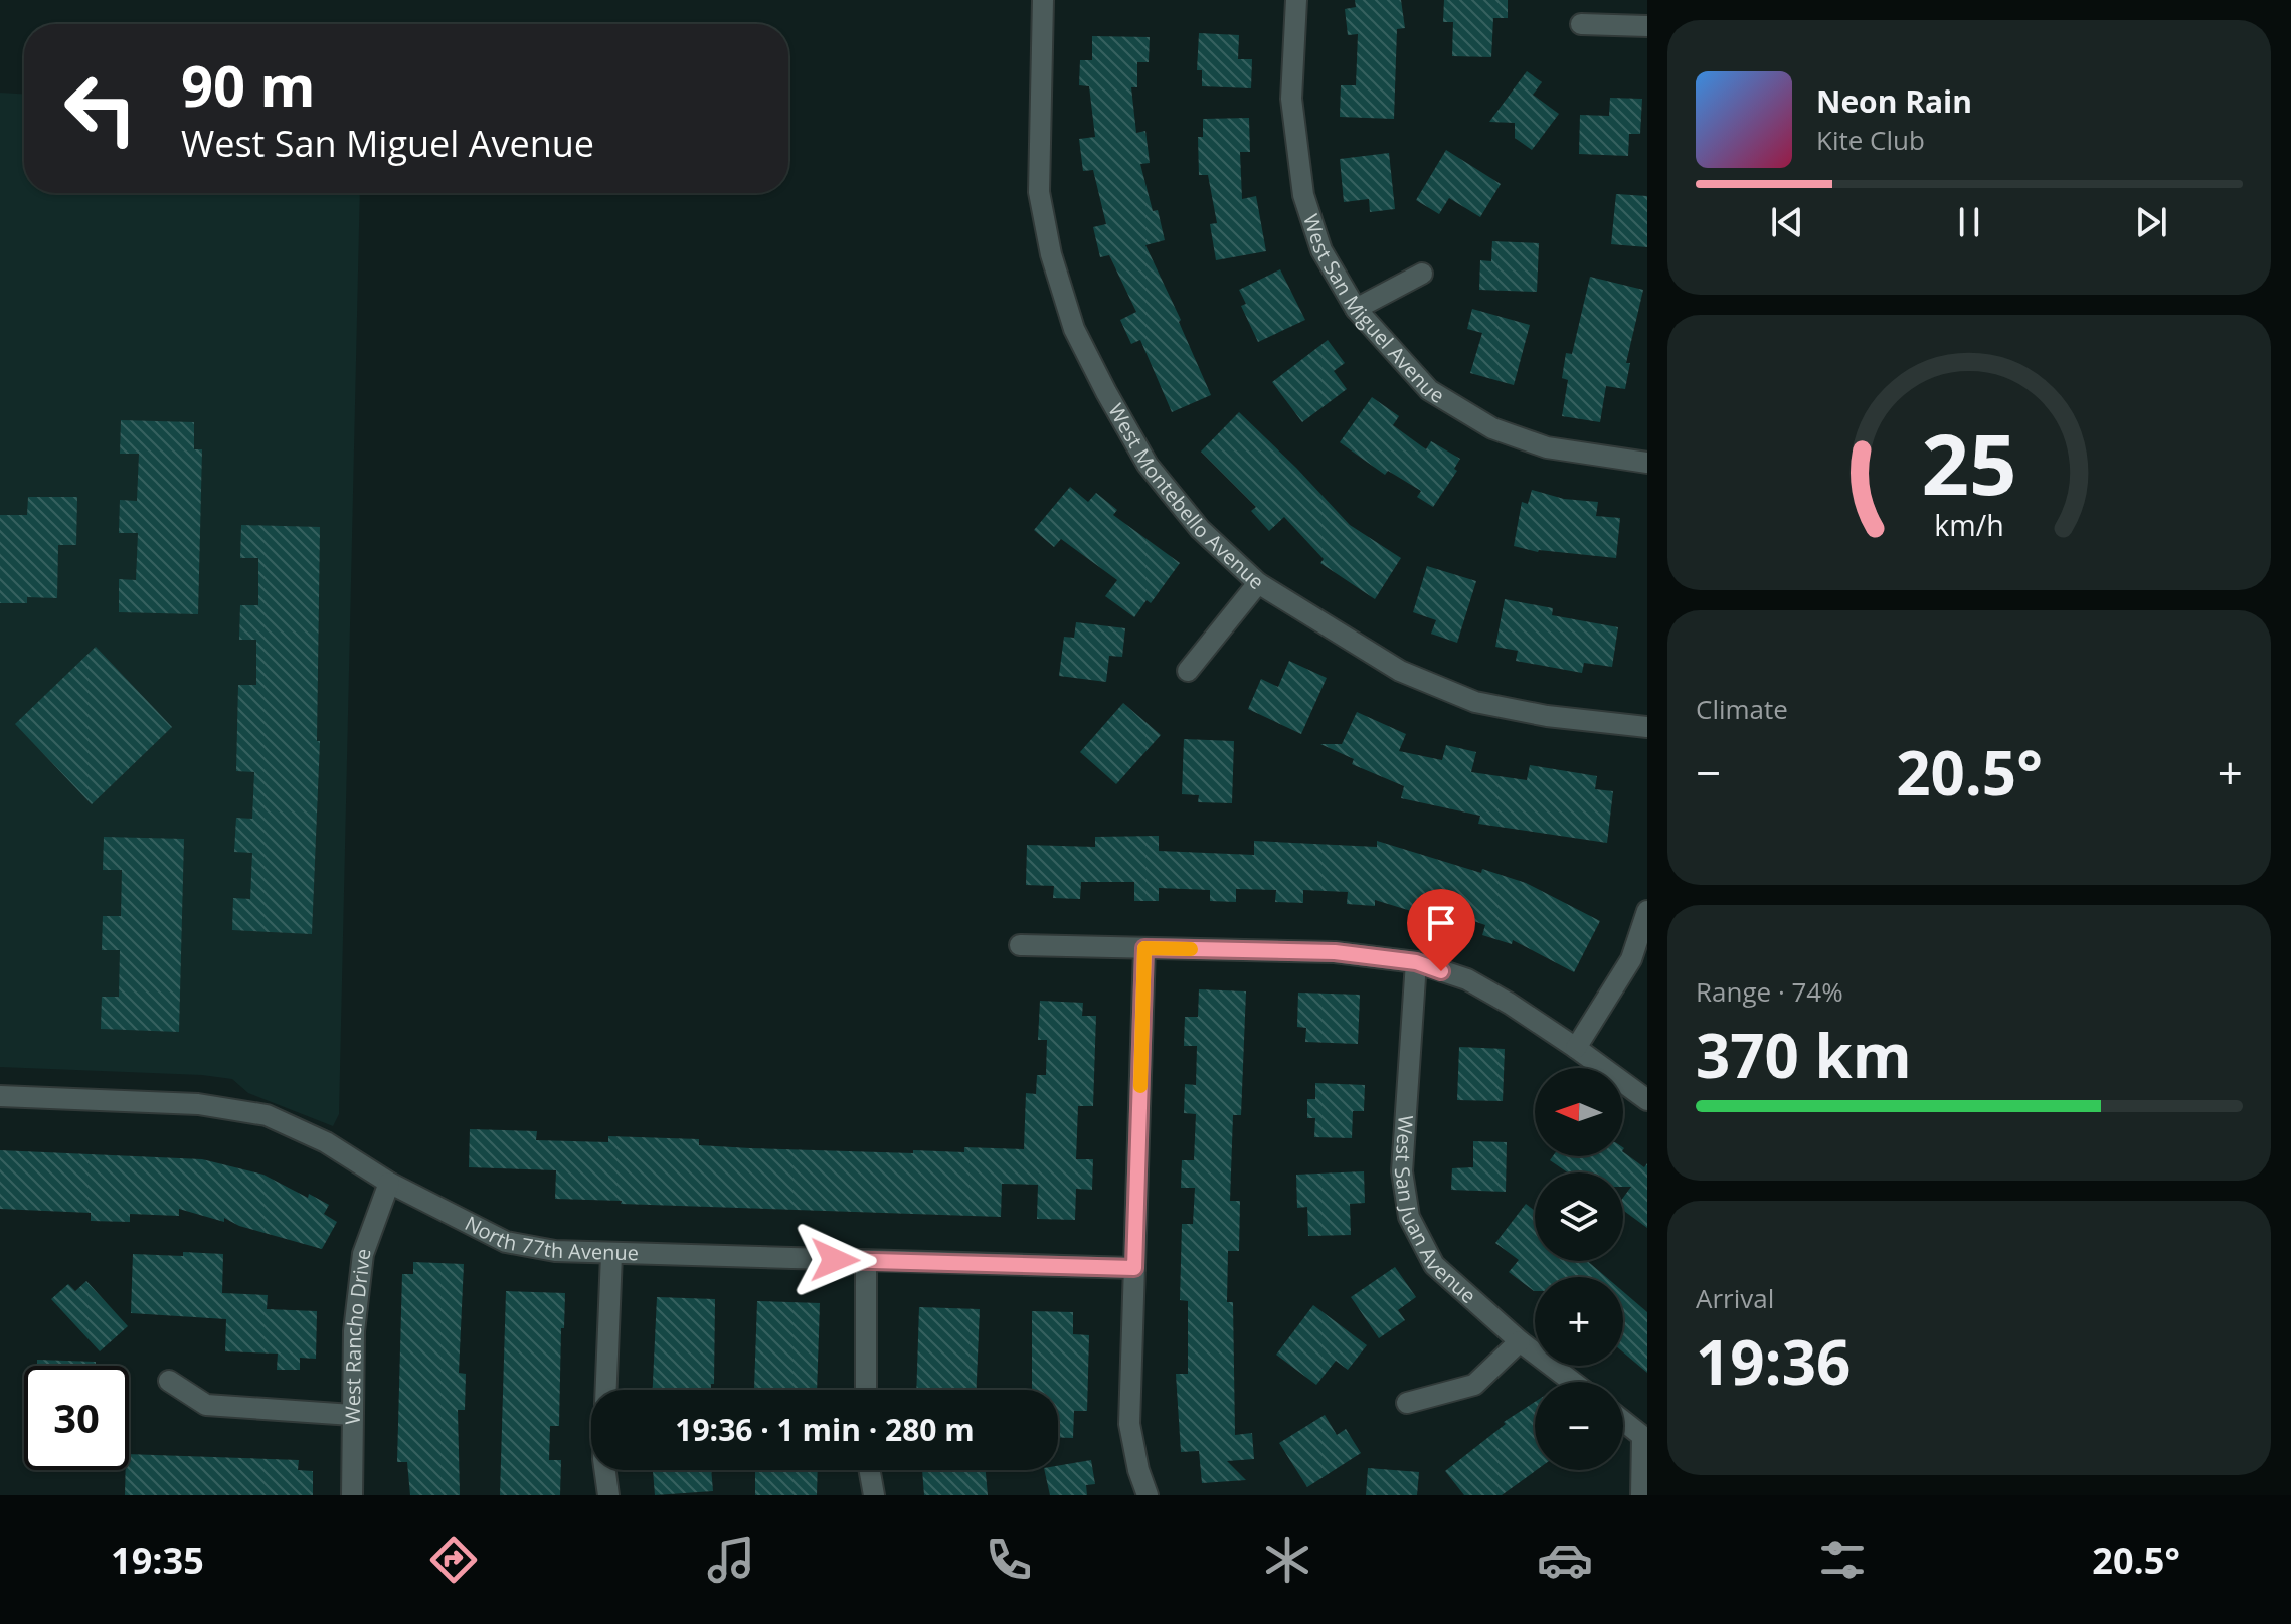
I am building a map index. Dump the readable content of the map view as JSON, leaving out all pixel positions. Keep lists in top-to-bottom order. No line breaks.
{"streets":{"street":["West San Miguel Avenue","West Montebello Avenue","West San Juan Avenue","North 77th Avenue","West Rancho Drive"]},"crossings":[["North 77th Avenue","West Rancho Drive"]],"north":"left","page":{"turn":["90 m","West San Miguel Avenue"],"song":["Neon Rain","Kite Club"],"tile":["Climate",["Range · 74%","370 km"],["Arrival","19:36"]],"heat":["−","20.5°","+"],"map_buttons":["+","−"],"limit":"30","trip":"19:36 · 1 min · 280 m","tabs":["19:35","20.5°"],"gauge":["25","km/h"]}}
